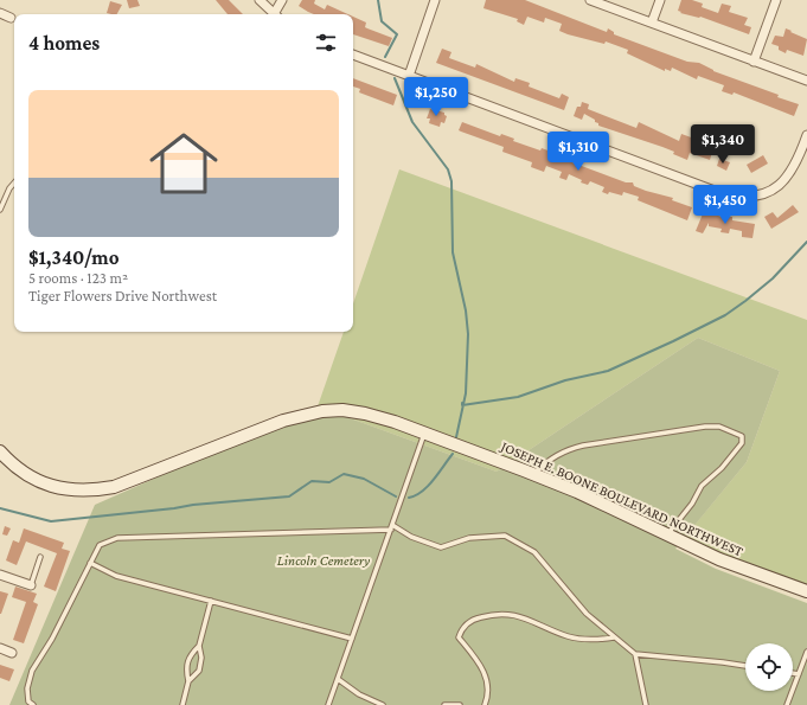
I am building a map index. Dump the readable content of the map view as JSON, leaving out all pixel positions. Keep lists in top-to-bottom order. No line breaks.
{"streets":{"main road":["JOSEPH E. BOONE BOULEVARD NORTHWEST"]},"parks":["Lincoln Cemetery"],"page":{"heading":"4 homes","list":[{"name":"$1,340/mo","note":"5 rooms · 123 m² · Tiger Flowers Drive Northwest"}],"price":["$1,250","$1,340","$1,310","$1,450"]}}
